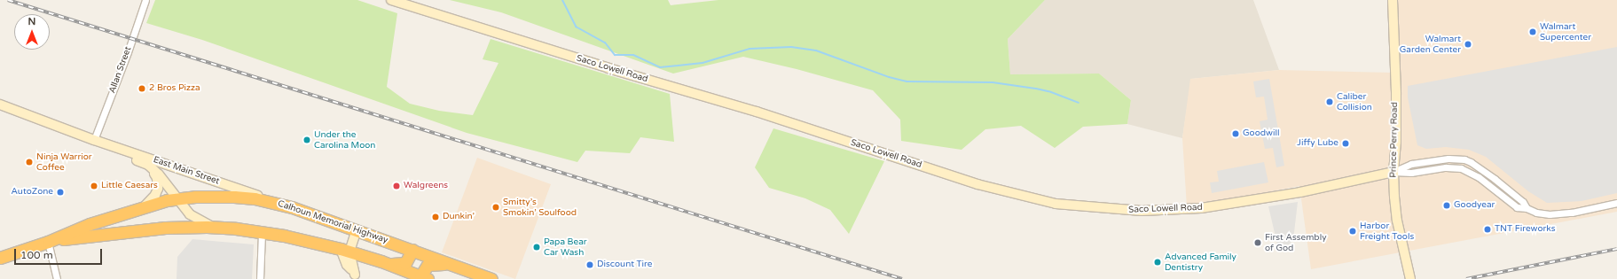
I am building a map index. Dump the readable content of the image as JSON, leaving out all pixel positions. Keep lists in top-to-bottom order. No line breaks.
{"streets":{"highway":["Calhoun Memorial Highway"],"street":["Saco Lowell Road","Allan Street","Prince Perry Road","East Main Street"]},"crossings":[["Saco Lowell Road","Prince Perry Road"],["Allan Street","East Main Street"],["East Main Street","Calhoun Memorial Highway"]],"places":["Walmart Supercenter","Walmart Garden Center","2 Bros Pizza","Caliber Collision","Goodwill","Under the Carolina Moon","Jiffy Lube","Ninja Warrior Coffee","Little Caesars","Walgreens","AutoZone","Goodyear","Smitty’s Smokin’ Soulfood","Dunkin'","TNT Fireworks","Harbor Freight Tools","First Assembly of God","Papa Bear Car Wash","Advanced Family Dentistry","Discount Tire"],"scale_bar":"100 m","north":"top"}
